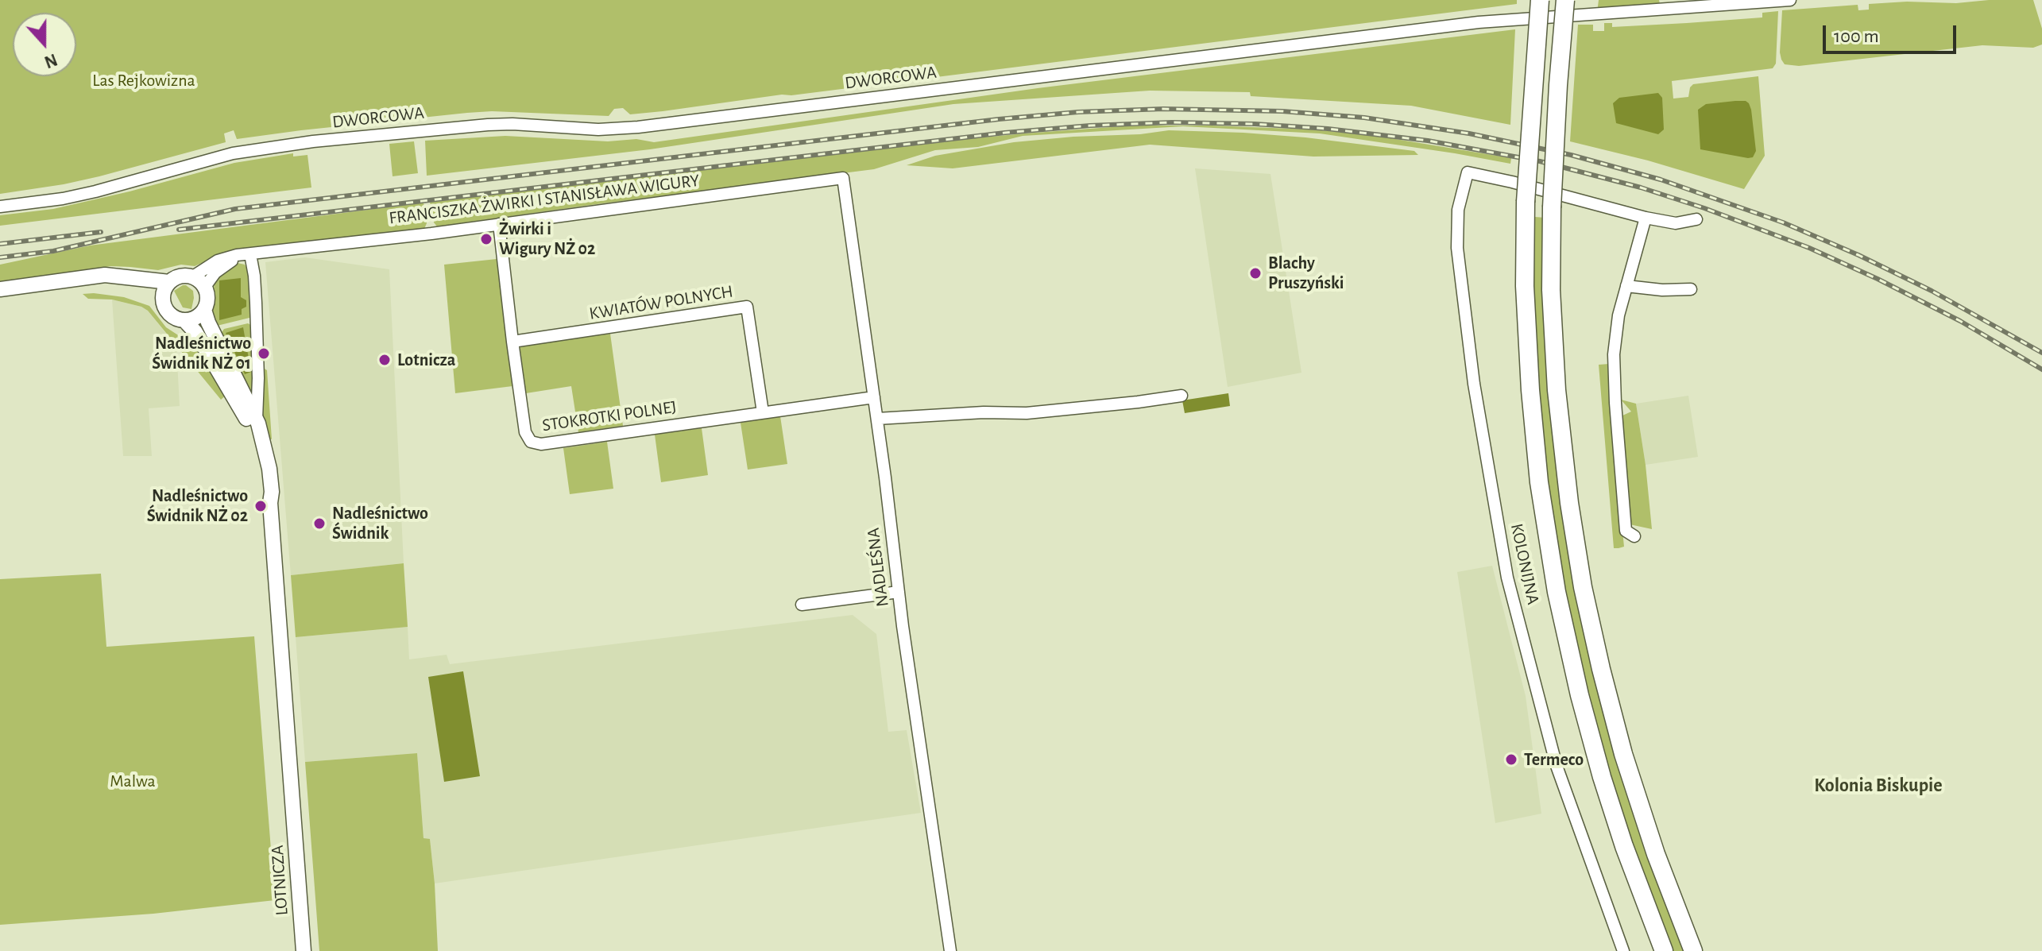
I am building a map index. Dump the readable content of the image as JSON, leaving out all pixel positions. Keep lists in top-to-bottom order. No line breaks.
{"streets":{"main road":["LOTNICZA"],"street":["DWORCOWA","FRANCISZKA ŻWIRKI I STANISŁAWA WIGURY","KWIATÓW POLNYCH","STOKROTKI POLNEJ","KOLONIJNA","NADLEŚNA"]},"crossings":[["FRANCISZKA ŻWIRKI I STANISŁAWA WIGURY","STOKROTKI POLNEJ"],["FRANCISZKA ŻWIRKI I STANISŁAWA WIGURY","NADLEŚNA"],["KWIATÓW POLNYCH","STOKROTKI POLNEJ"],["STOKROTKI POLNEJ","NADLEŚNA"]],"districts":["Kolonia Biskupie"],"parks":["Las Rejkowizna","Malwa"],"places":["Żwirki i Wigury NŻ 02","Blachy Pruszyński","Nadleśnictwo Świdnik NŻ 01","Lotnicza","Nadleśnictwo Świdnik NŻ 02","Nadleśnictwo Świdnik","Termeco"],"scale_bar":"100 m","north":"bottom"}
